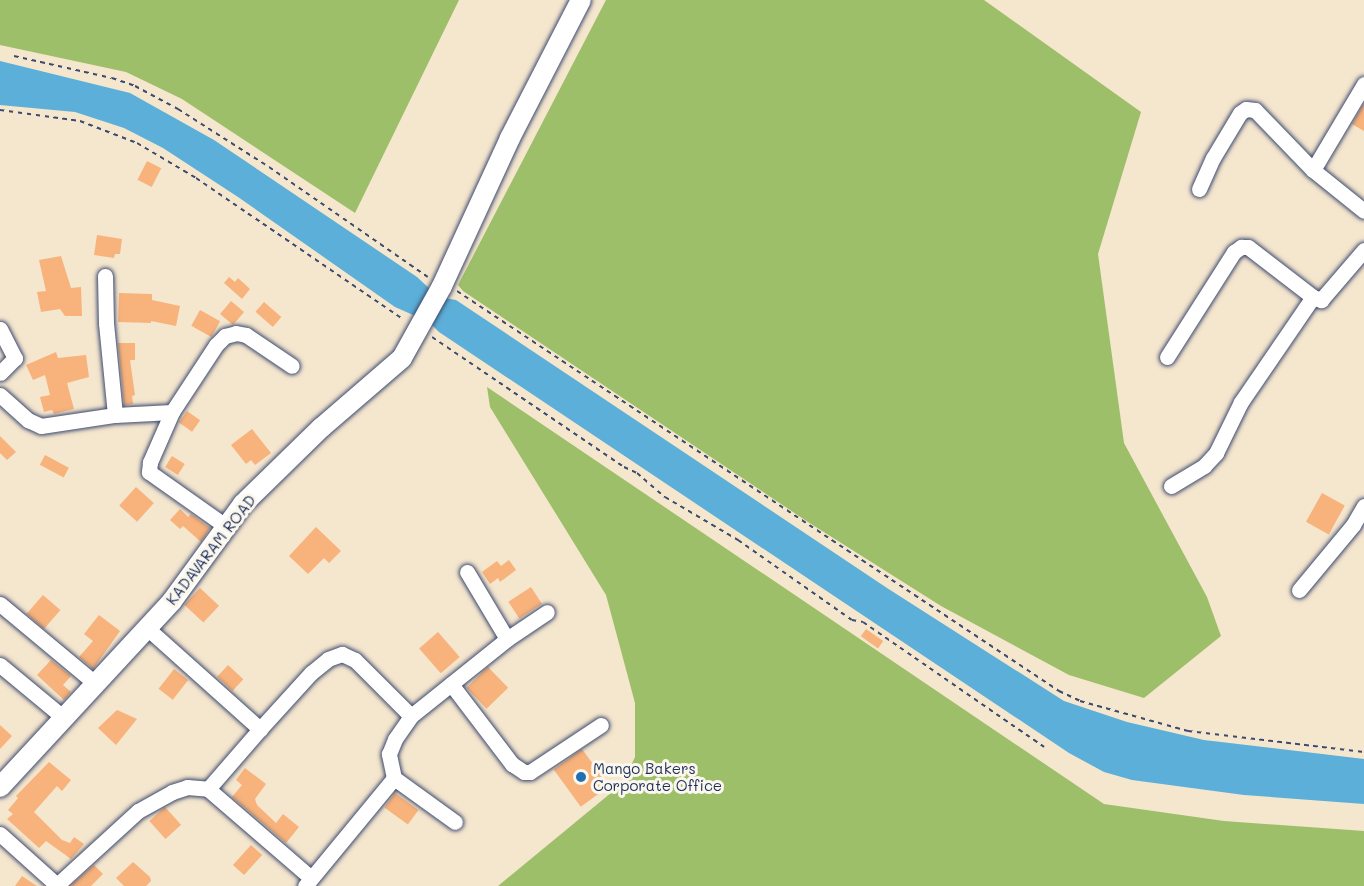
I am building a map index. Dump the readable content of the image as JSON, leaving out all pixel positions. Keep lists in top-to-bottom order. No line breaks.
{"streets":{"main road":["KADAVARAM ROAD"]},"places":["Mango Bakers Corporate Office"]}
